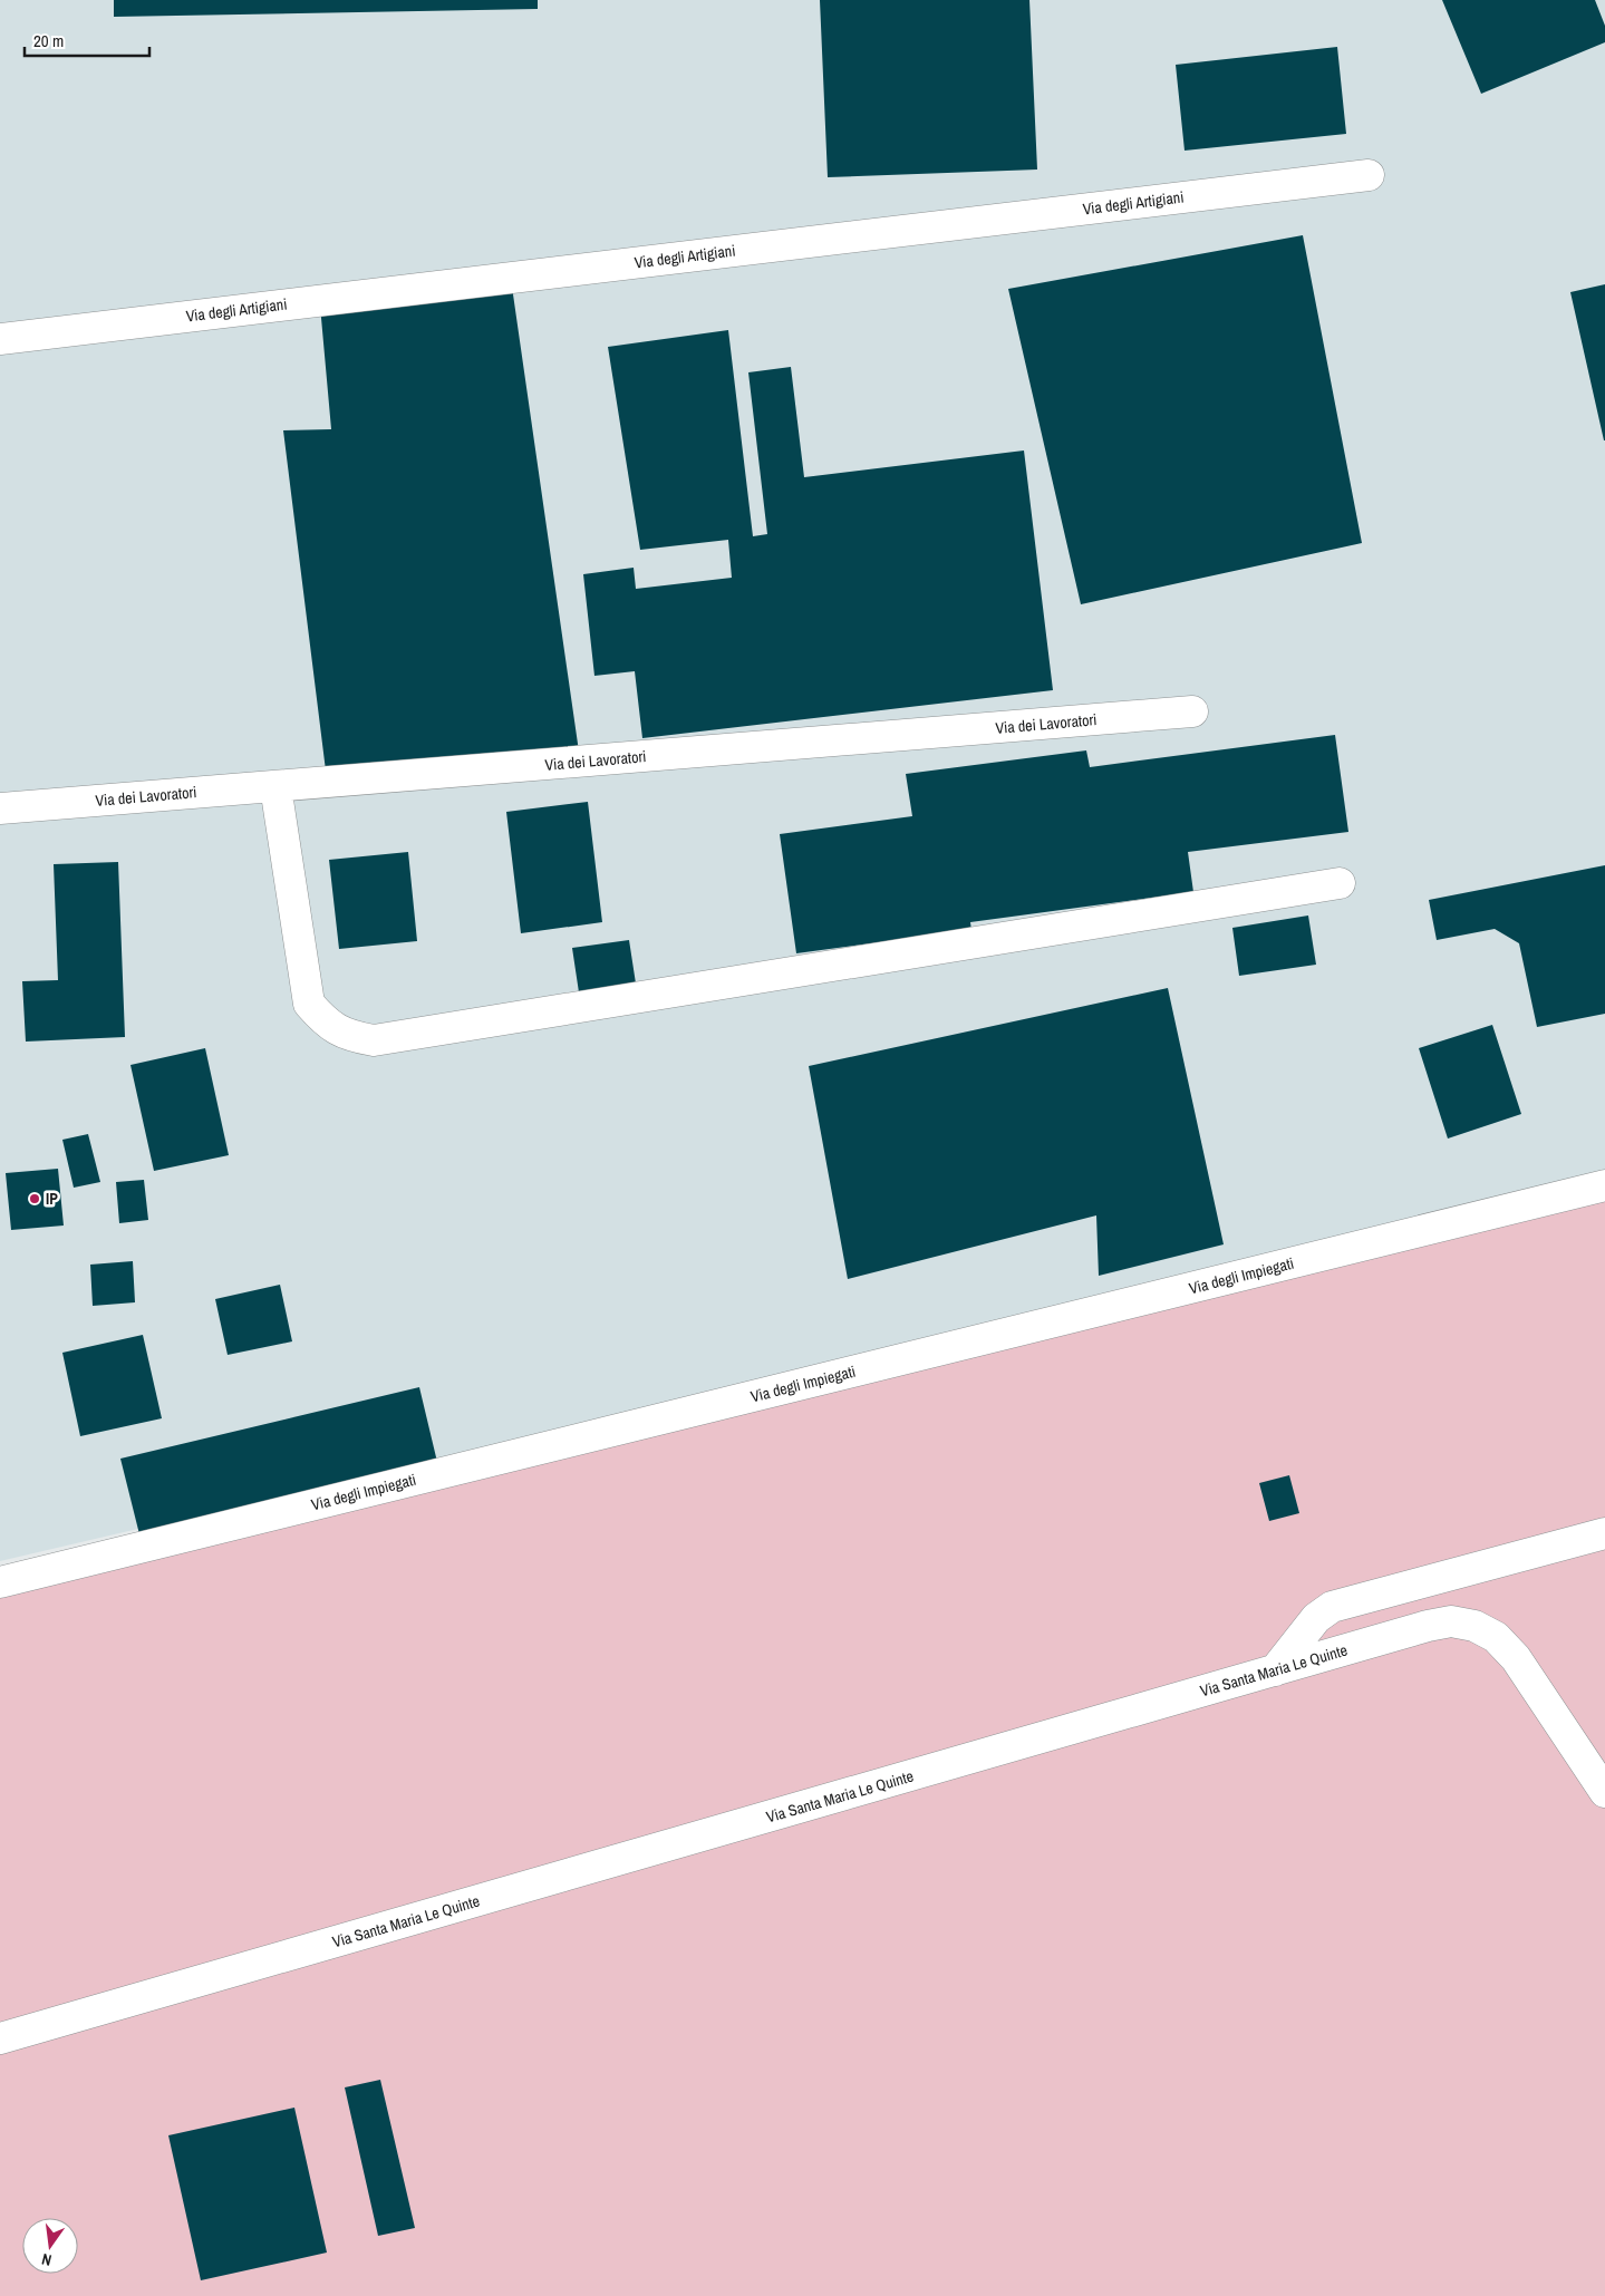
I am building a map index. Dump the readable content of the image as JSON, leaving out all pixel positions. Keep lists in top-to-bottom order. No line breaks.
{"streets":{"street":["Via degli Artigiani","Via dei Lavoratori","Via degli Impiegati","Via Santa Maria Le Quinte"]},"places":["IP"],"scale_bar":"20 m","north":"bottom"}
